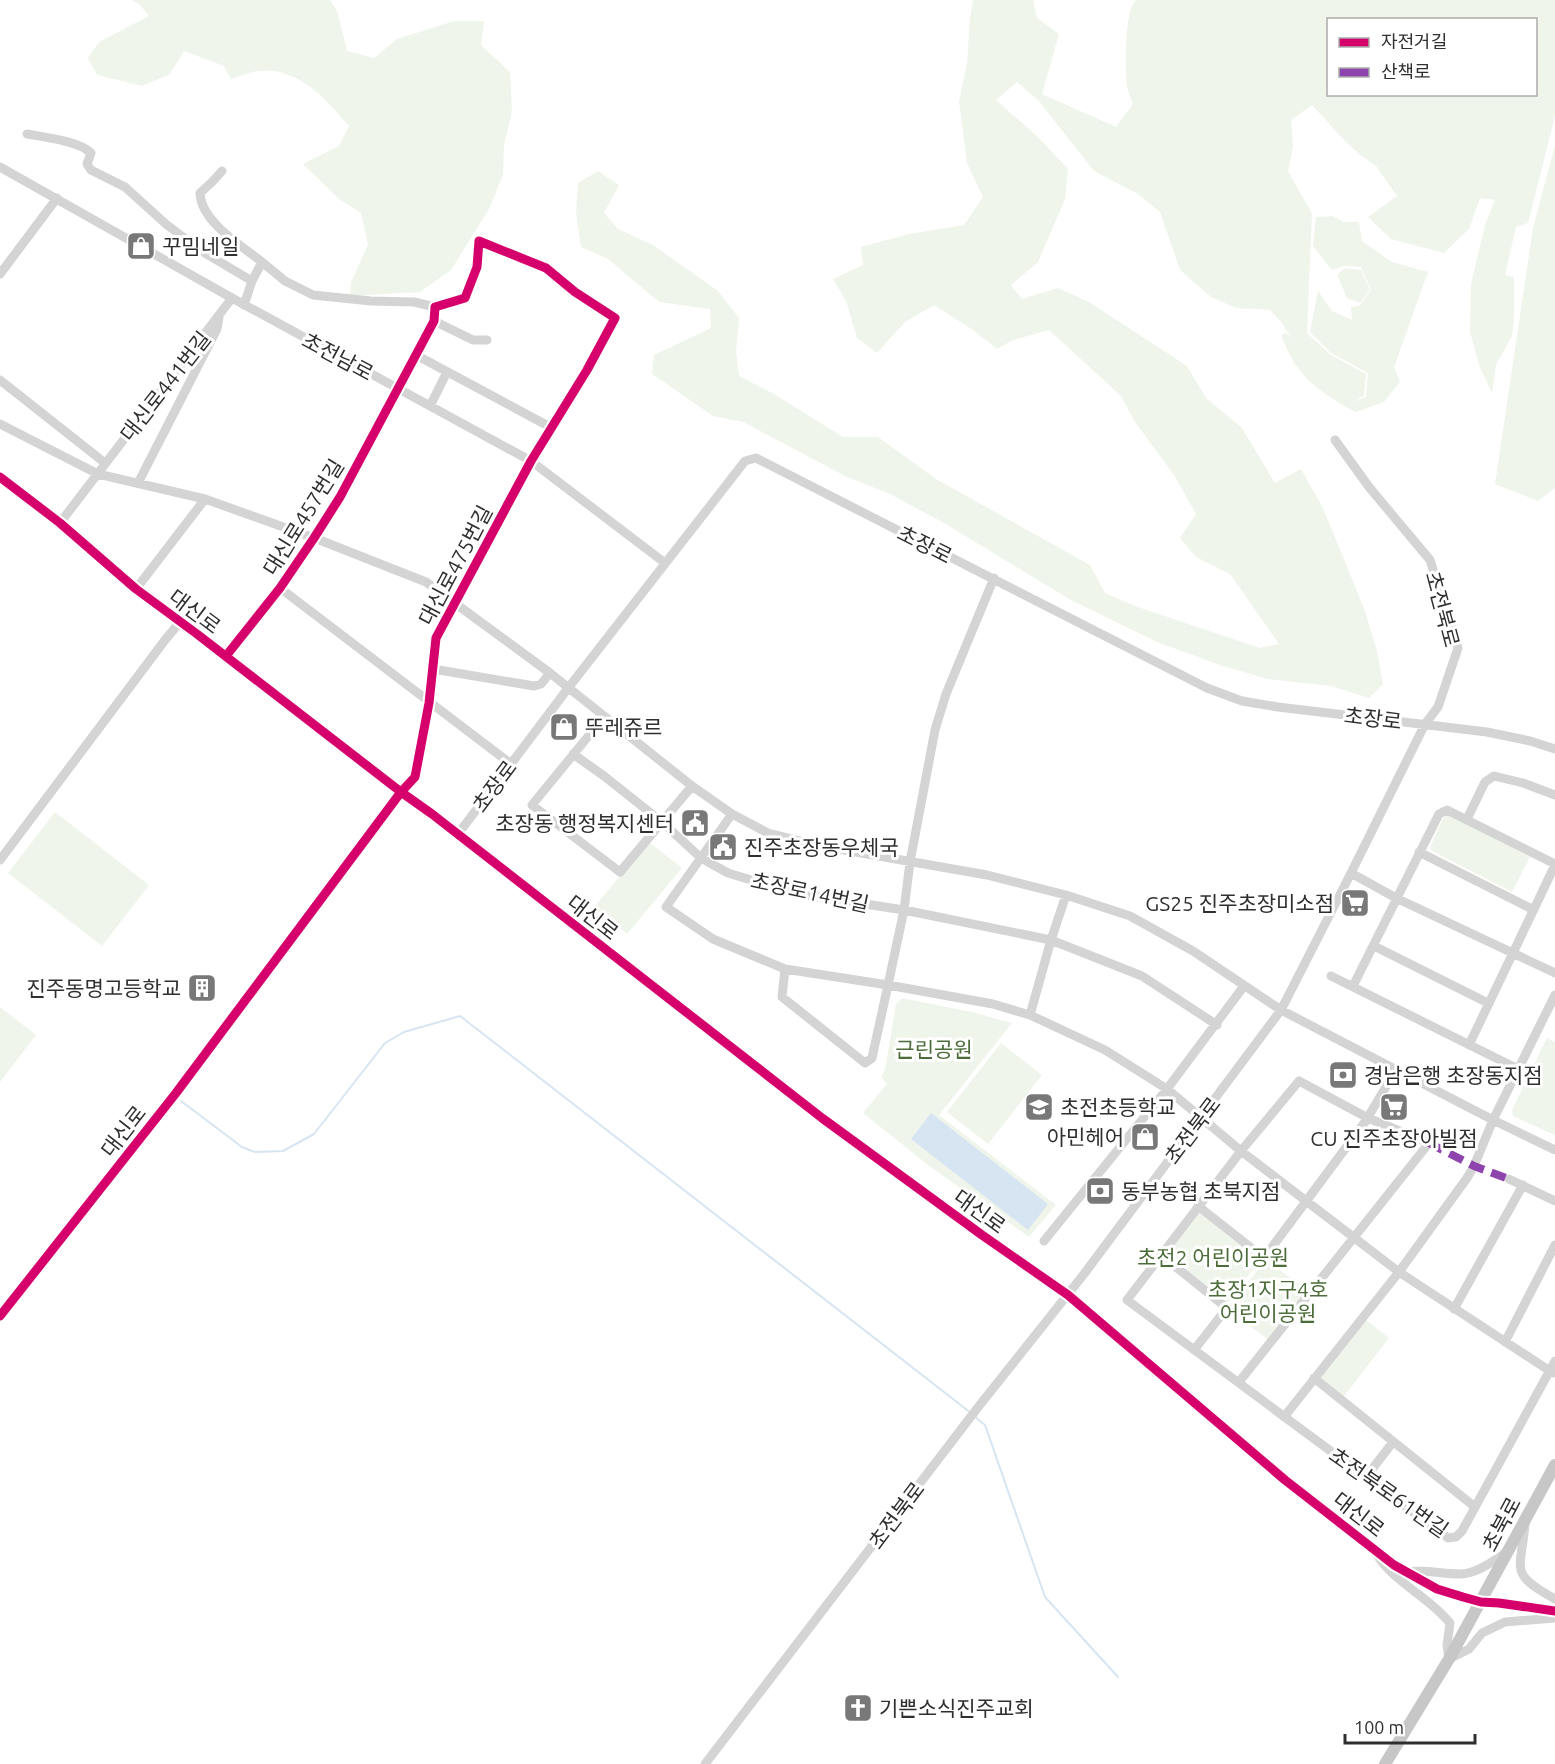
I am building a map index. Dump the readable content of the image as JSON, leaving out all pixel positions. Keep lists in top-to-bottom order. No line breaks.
{"streets":{"main road":["초북로"],"street":["초전남로","대신로441번길","대신로457번길","초장로","대신로475번길","초전북로","대신로","초장로14번길","초전북로61번길"]},"crossings":[["초전남로","대신로441번길"],["초전남로","대신로457번길"],["초전남로","초장로"],["초전남로","대신로475번길"],["대신로441번길","대신로"],["대신로457번길","대신로"],["초장로","초전북로"],["초장로","대신로"],["대신로475번길","대신로"],["초전북로","대신로"],["대신로","초북로"]],"parks":["근린공원","초전2 어린이공원","초장1지구4호 어린이공원"],"places":{"shop":["꾸밈네일","뚜레쥬르","아민헤어"],"public building":["초장동 행정복지센터","진주초장동우체국"],"supermarket":["GS25 진주초장미소점","CU 진주초장아빌점"],"building":["진주동명고등학교"],"bank":["경남은행 초장동지점","동부농협 초북지점"],"school or university":["초전초등학교"],"church":["기쁜소식진주교회"]},"legend":["자전거길","산책로"],"scale_bar":"100 m"}
